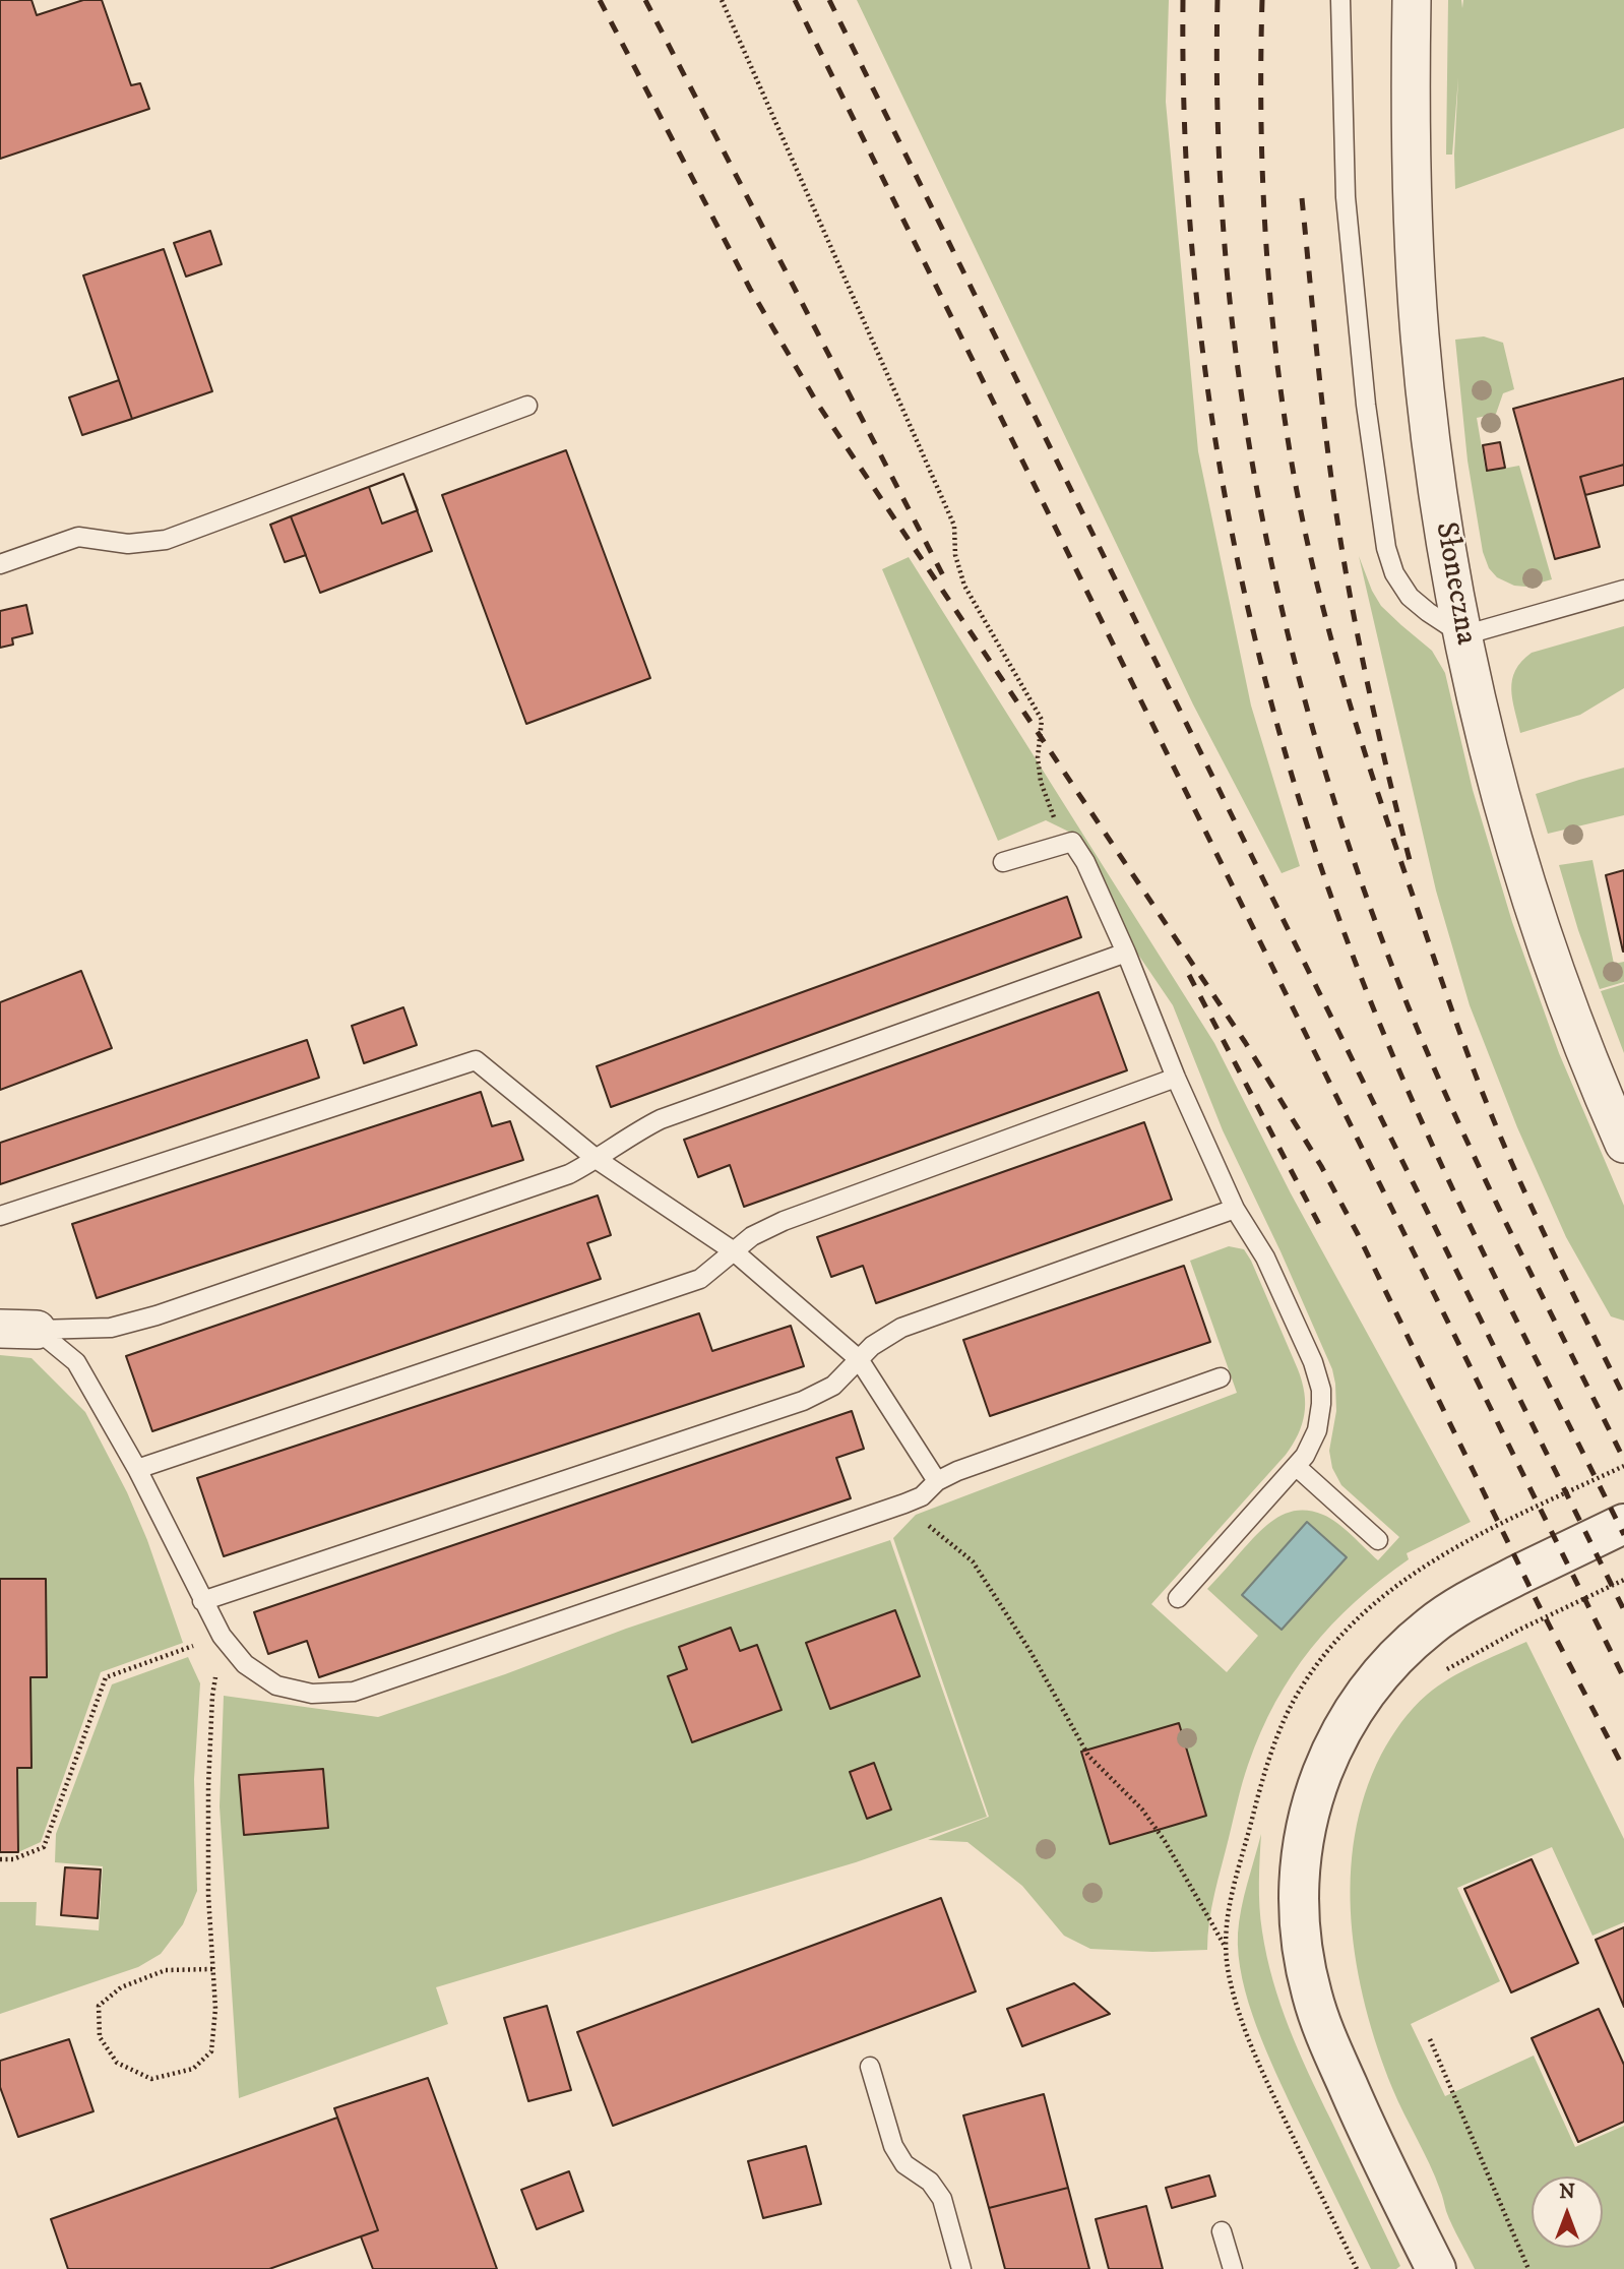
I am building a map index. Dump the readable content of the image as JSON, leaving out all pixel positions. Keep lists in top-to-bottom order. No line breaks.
{"streets":{"street":["Słoneczna"]},"north":"top"}
